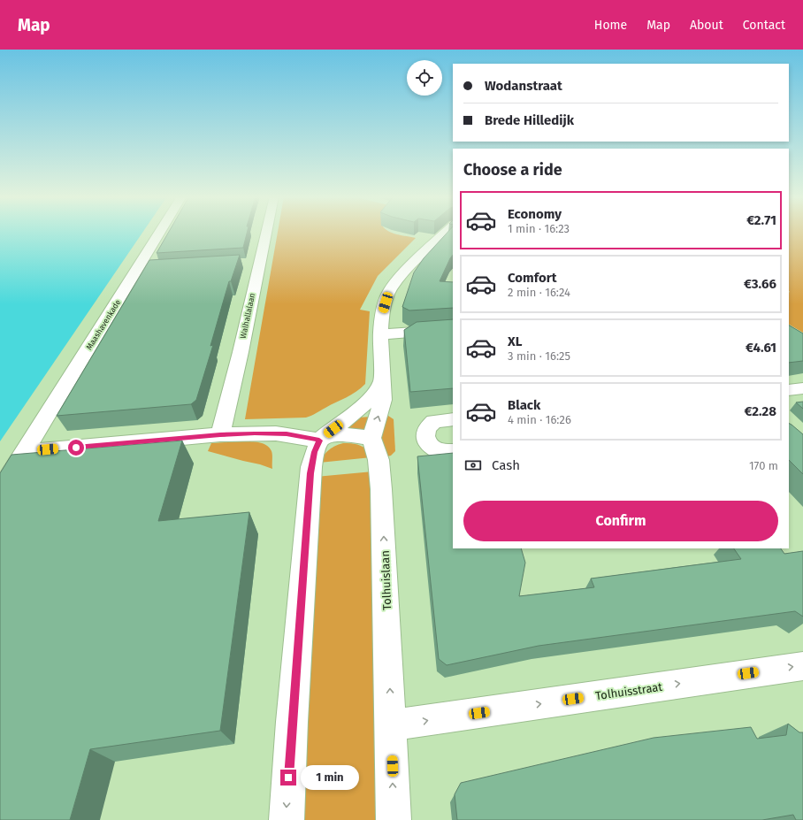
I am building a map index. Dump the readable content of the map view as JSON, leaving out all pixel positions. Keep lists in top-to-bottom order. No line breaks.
{"streets":{"street":["Walhallalaan","Maashavenkade","Tolhuislaan","Tolhuisstraat"]},"crossings":[["Tolhuislaan","Tolhuisstraat"]],"one_way":["Tolhuisstraat"],"page":{"header":"Map","nav":["Home","Map","About","Contact"],"banner":["Wodanstraat","Brede Hilledijk"],"heading":"Choose a ride","list":[{"name":"Economy","note":"1 min · 16:23","value":"€2.71"},{"name":"Comfort","note":"2 min · 16:24","value":"€3.66"},{"name":"XL","note":"3 min · 16:25","value":"€4.61"},{"name":"Black","note":"4 min · 16:26","value":"€2.28"}],"pay":["Cash","170 m"],"buttons":"Confirm","bubble":"1 min"}}
